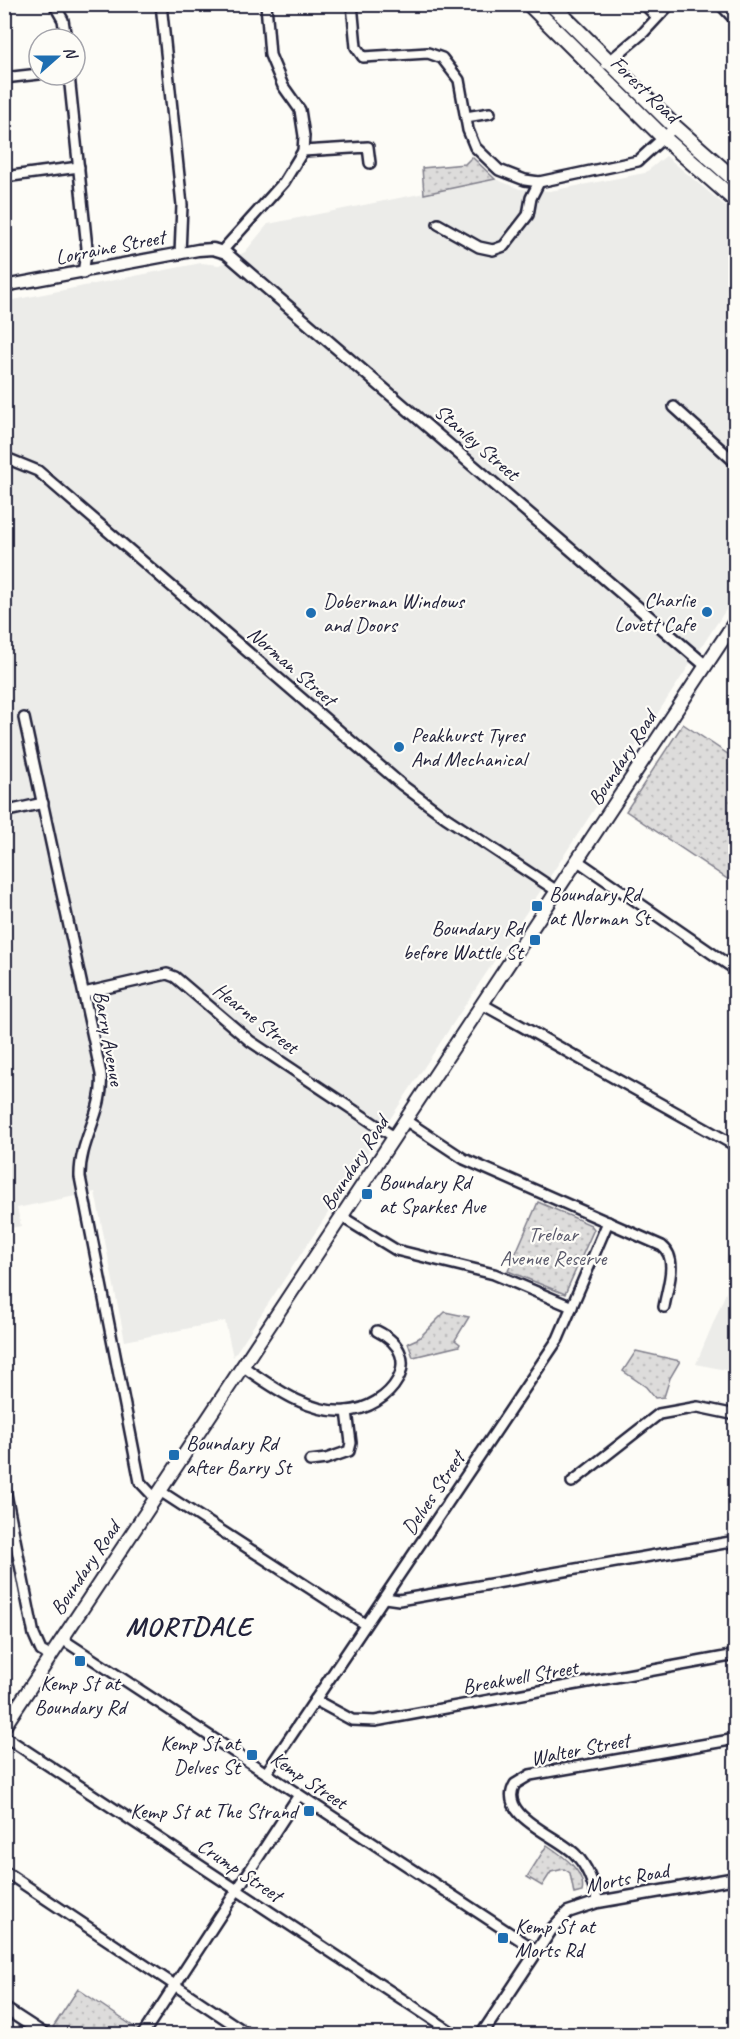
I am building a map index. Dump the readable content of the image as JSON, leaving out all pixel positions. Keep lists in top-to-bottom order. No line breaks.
{"streets":{"main road":["Forest Road","Boundary Road"],"street":["Lorraine Street","Stanley Street","Norman Street","Hearne Street","Barry Avenue","Delves Street","Breakwell Street","Walter Street","Kemp Street","Crump Street","Morts Road"]},"crossings":[["Lorraine Street","Stanley Street"],["Stanley Street","Boundary Road"],["Norman Street","Boundary Road"],["Boundary Road","Hearne Street"],["Boundary Road","Barry Avenue"],["Boundary Road","Kemp Street"],["Hearne Street","Barry Avenue"],["Delves Street","Breakwell Street"],["Delves Street","Kemp Street"],["Walter Street","Morts Road"],["Kemp Street","Morts Road"]],"districts":["MORTDALE"],"parks":["Treloar Avenue Reserve"],"places":{"other":["Charlie Lovett Cafe","Doberman Windows and Doors","Peakhurst Tyres And Mechanical"],"transit":["Boundary Rd at Norman St","Boundary Rd before Wattle St","Boundary Rd at Sparkes Ave","Boundary Rd after Barry St","Kemp St at Boundary Rd","Kemp St at Delves St","Kemp St at The Strand","Kemp St at Morts Rd"]},"north":"right"}
